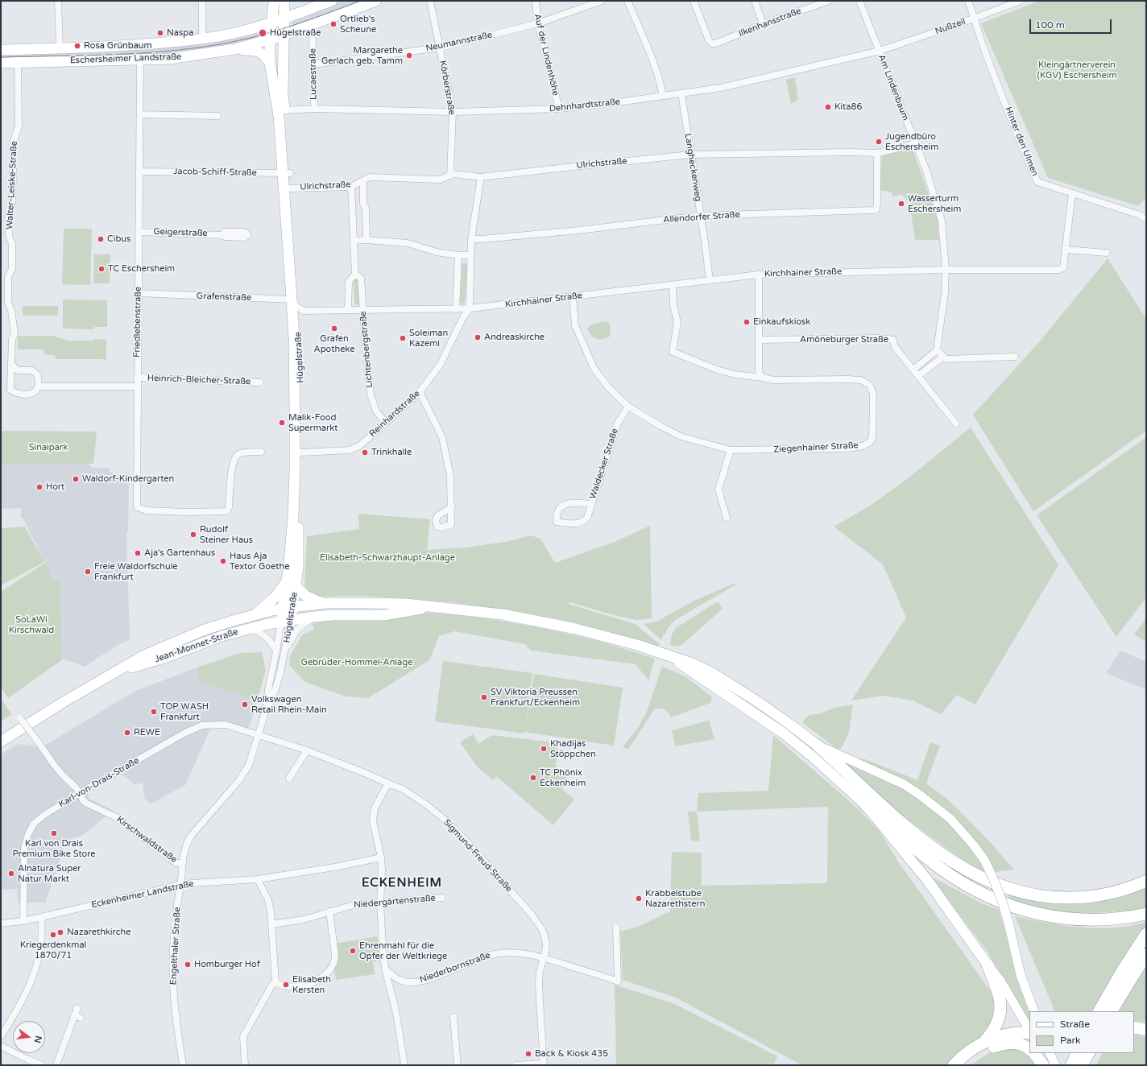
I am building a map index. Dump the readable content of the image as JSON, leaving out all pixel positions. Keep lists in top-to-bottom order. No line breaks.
{"streets":{"main road":["Eschersheimer Landstraße","Hügelstraße","Jean-Monnet-Straße"],"street":["Ilkenhansstraße","Nußzeil","Neumannstraße","Auf der Lindenhöhe","Lucaestraße","Körberstraße","Am Lindenbaum","Dehnhardtstraße","Hinter den Ulmen","Ulrichstraße","Langheckenweg","Jacob-Schiff-Straße","Walter-Leiske-Straße","Allendorfer Straße","Geigerstraße","Kirchhainer Straße","Grafenstraße","Friedlebenstraße","Amöneburger Straße","Lichtenbergstraße","Heinrich-Bleicher-Straße","Reinhardstraße","Ziegenhainer Straße","Waldecker Straße","Karl-von-Drais-Straße","Kirschwaldstraße","Sigmund-Freud-Straße","Eckenheimer Landstraße","Niedergärtenstraße","Engelthaler Straße","Niederbornstraße"]},"crossings":[["Nußzeil","Am Lindenbaum"],["Nußzeil","Dehnhardtstraße"],["Nußzeil","Hinter den Ulmen"],["Neumannstraße","Auf der Lindenhöhe"],["Neumannstraße","Lucaestraße"],["Neumannstraße","Körberstraße"],["Auf der Lindenhöhe","Dehnhardtstraße"],["Eschersheimer Landstraße","Walter-Leiske-Straße"],["Eschersheimer Landstraße","Friedlebenstraße"],["Eschersheimer Landstraße","Hügelstraße"],["Lucaestraße","Dehnhardtstraße"],["Körberstraße","Dehnhardtstraße"],["Körberstraße","Ulrichstraße"],["Am Lindenbaum","Dehnhardtstraße"],["Am Lindenbaum","Ulrichstraße"],["Am Lindenbaum","Kirchhainer Straße"],["Dehnhardtstraße","Langheckenweg"],["Dehnhardtstraße","Hügelstraße"],["Hinter den Ulmen","Kirchhainer Straße"],["Ulrichstraße","Langheckenweg"],["Ulrichstraße","Allendorfer Straße"],["Ulrichstraße","Lichtenbergstraße"],["Ulrichstraße","Hügelstraße"],["Langheckenweg","Allendorfer Straße"],["Langheckenweg","Kirchhainer Straße"],["Jacob-Schiff-Straße","Friedlebenstraße"],["Jacob-Schiff-Straße","Hügelstraße"],["Walter-Leiske-Straße","Friedlebenstraße"],["Geigerstraße","Friedlebenstraße"],["Kirchhainer Straße","Grafenstraße"],["Kirchhainer Straße","Reinhardstraße"],["Kirchhainer Straße","Ziegenhainer Straße"],["Grafenstraße","Friedlebenstraße"],["Grafenstraße","Lichtenbergstraße"],["Grafenstraße","Hügelstraße"],["Grafenstraße","Reinhardstraße"],["Friedlebenstraße","Heinrich-Bleicher-Straße"],["Lichtenbergstraße","Reinhardstraße"],["Hügelstraße","Reinhardstraße"],["Hügelstraße","Jean-Monnet-Straße"],["Hügelstraße","Karl-von-Drais-Straße"],["Hügelstraße","Kirschwaldstraße"],["Hügelstraße","Sigmund-Freud-Straße"],["Hügelstraße","Eckenheimer Landstraße"],["Hügelstraße","Engelthaler Straße"],["Ziegenhainer Straße","Waldecker Straße"],["Karl-von-Drais-Straße","Kirschwaldstraße"],["Karl-von-Drais-Straße","Sigmund-Freud-Straße"],["Karl-von-Drais-Straße","Eckenheimer Landstraße"],["Sigmund-Freud-Straße","Niederbornstraße"],["Eckenheimer Landstraße","Engelthaler Straße"]],"districts":["ECKENHEIM"],"parks":["Kleingärtnerverein (KGV) Eschersheim","Sinaipark","Elisabeth-Schwarzhaupt-Anlage","SoLaWi Kirschwald","Gebrüder-Hommel-Anlage"],"places":["Ortlieb's Scheune","Naspa","Hügelstraße","Rosa Grünbaum","Margarethe Gerlach geb. Tamm","Kita86","Jugendbüro Eschersheim","Wasserturm Eschersheim","Cibus","TC Eschersheim","Einkaufskiosk","Grafen Apotheke","Andreaskirche","Soleiman Kazemi","Malik-Food Supermarkt","Trinkhalle","Waldorf-Kindergarten","Hort","Rudolf Steiner Haus","Aja's Gartenhaus","Haus Aja Textor Goethe","Freie Waldorfschule Frankfurt","SV Viktoria Preussen Frankfurt/Eckenheim","Volkswagen Retail Rhein-Main","TOP WASH Frankfurt","REWE","Khadijas Stöppchen","TC Phönix Eckenheim","Karl von Drais Premium Bike Store","Alnatura Super Natur Markt","Krabbelstube Nazarethstern","Nazarethkirche","Kriegerdenkmal 1870/71","Ehrenmahl für die Opfer der Weltkriege","Homburger Hof","Elisabeth Kersten","Back & Kiosk 435"],"legend":["Straße","Park"],"scale_bar":"100 m","north":"right"}
